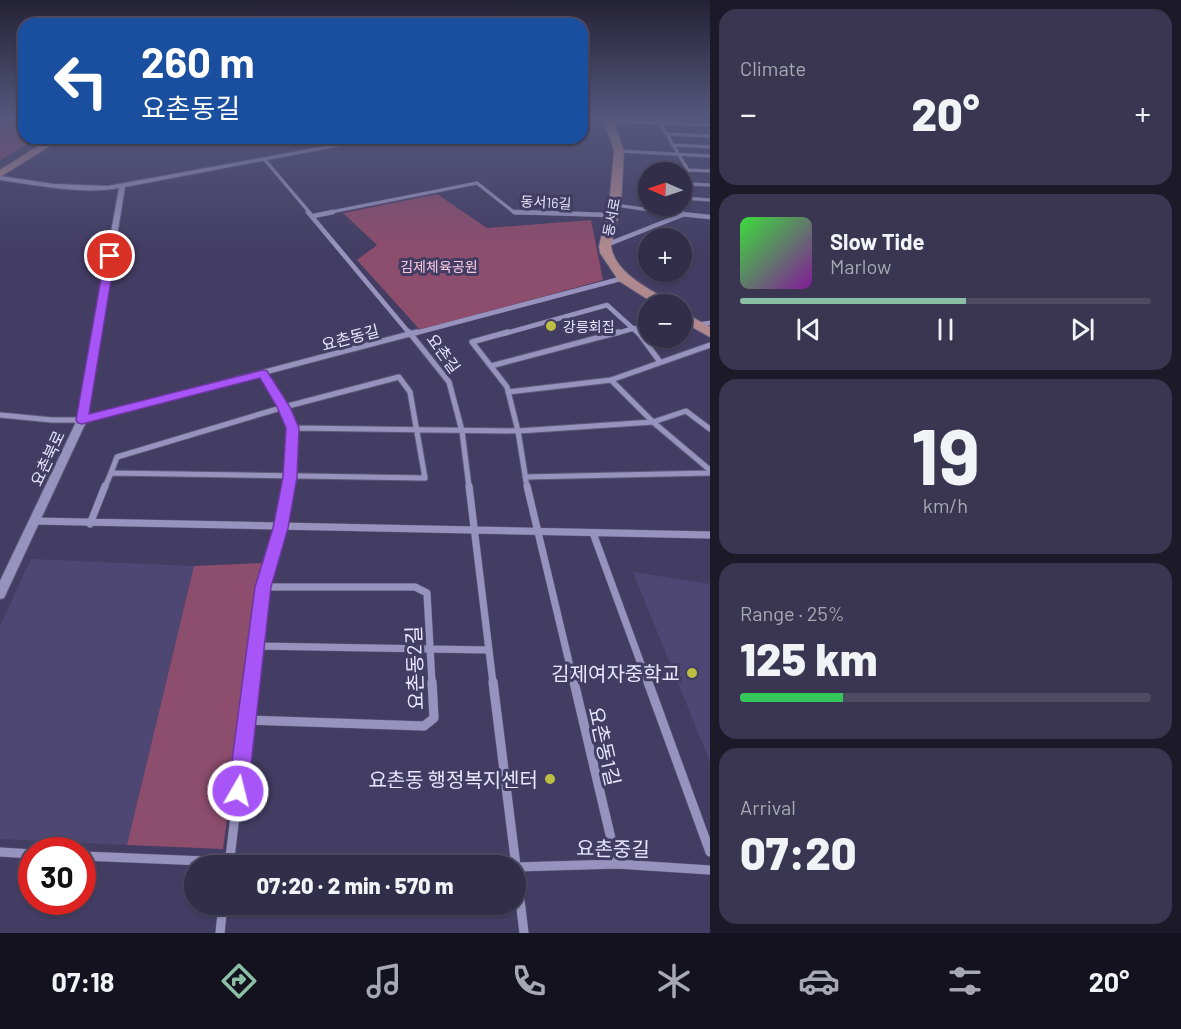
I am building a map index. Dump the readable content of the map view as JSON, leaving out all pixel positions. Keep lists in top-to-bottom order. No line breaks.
{"streets":{"main road":["동서로"],"street":["동서16길","요촌동길","요촌길","요촌북로","요촌동2길","요촌동1길","요촌중길"]},"crossings":[["동서16길","동서로"],["동서16길","요촌길"],["동서로","요촌동길"],["요촌동길","요촌길"],["요촌동길","요촌북로"],["요촌동1길","요촌중길"]],"parks":["김제체육공원"],"places":["강릉회집","김제여자중학교","요촌동 행정복지센터"],"north":"left","page":{"tile":["Climate",["19","km/h"],["Range · 25%","125 km"],["Arrival","07:20"]],"turn":["260 m","요촌동길"],"heat":["−","20°","+"],"map_buttons":["+","−"],"song":["Slow Tide","Marlow"],"limit":"30","trip":"07:20 · 2 min · 570 m","tabs":["07:18","20°"]}}
